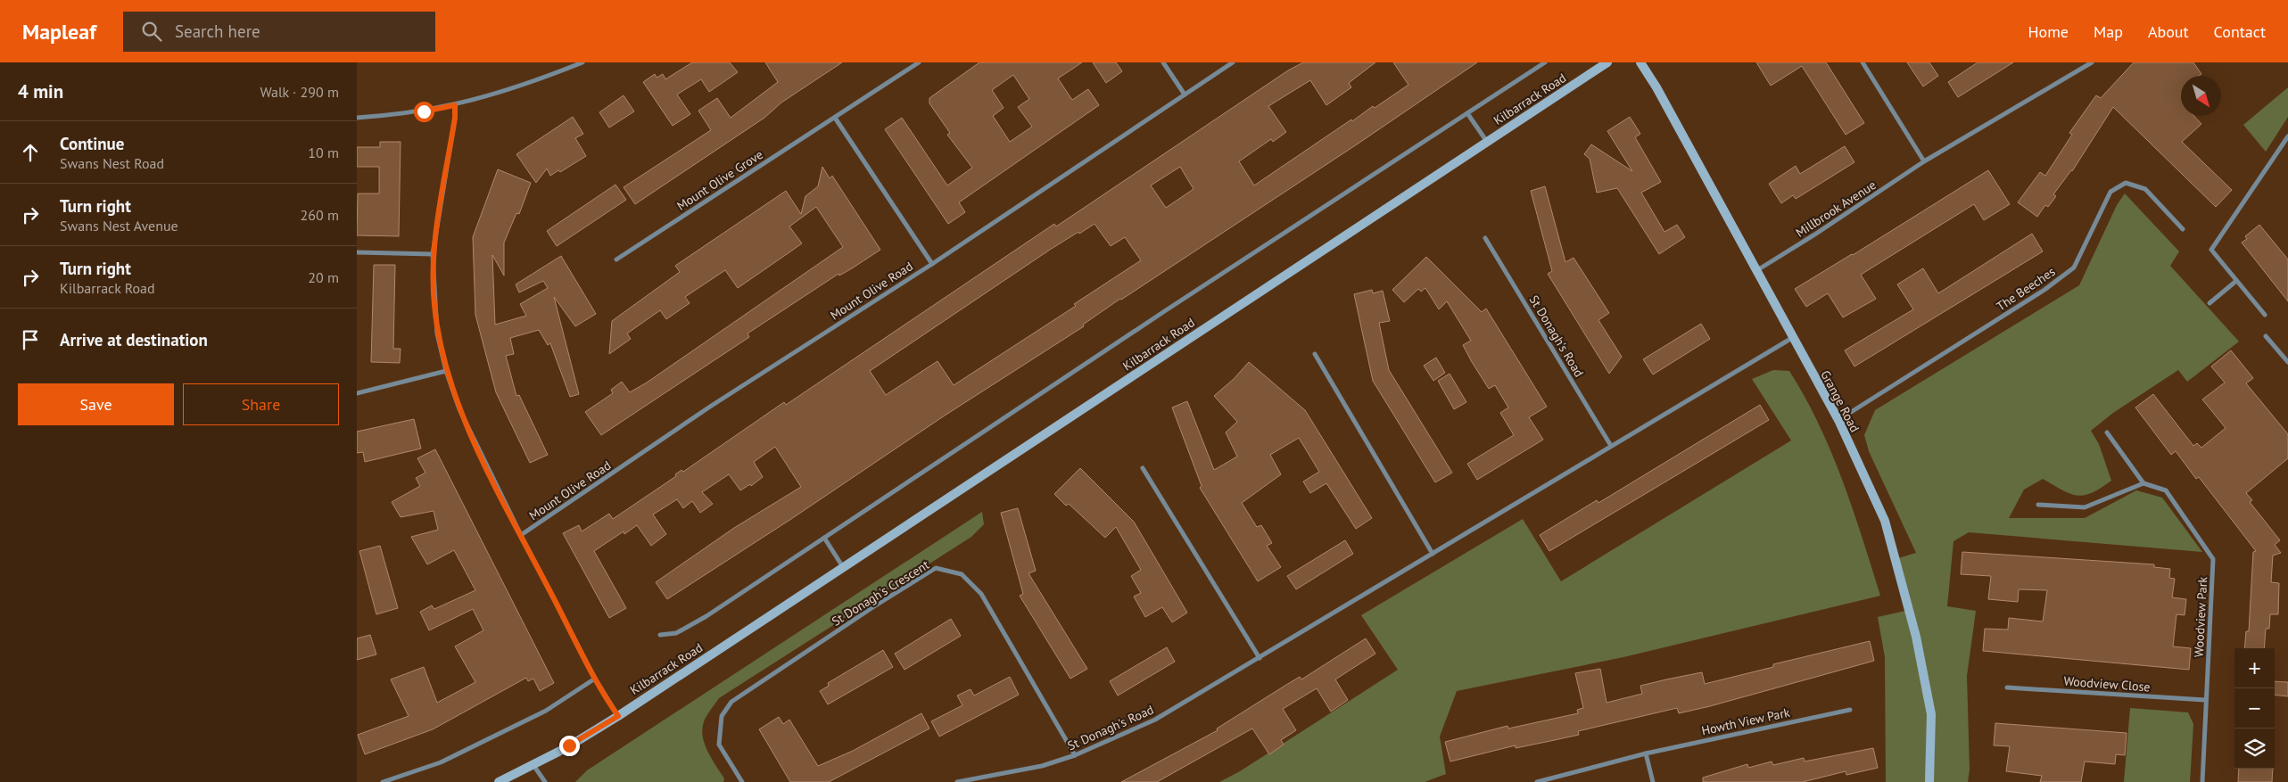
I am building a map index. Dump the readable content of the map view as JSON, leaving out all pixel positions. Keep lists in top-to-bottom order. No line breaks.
{"streets":{"main road":["Kilbarrack Road","Grange Road"],"street":["Mount Olive Grove","Millbrook Avenue","The Beeches","Mount Olive Road","St Donagh's Road","St Donagh's Crescent","Woodview Park","Woodview Close","Howth View Park"]},"crossings":[["Millbrook Avenue","Grange Road"],["The Beeches","Grange Road"],["St Donagh's Road","Grange Road"],["St Donagh's Road","St Donagh's Crescent"],["Woodview Park","Woodview Close"]],"north":"bottom right","page":{"header":"Mapleaf","search":"Search here","nav":["Home","Map","About","Contact"],"heading":["4 min","Walk · 290 m"],"list":[["Continue","Swans Nest Road","10 m"],["Turn right","Swans Nest Avenue","260 m"],["Turn right","Kilbarrack Road","20 m"],"Arrive at destination"],"buttons":["Save","Share"],"map_buttons":["+","−"]}}
